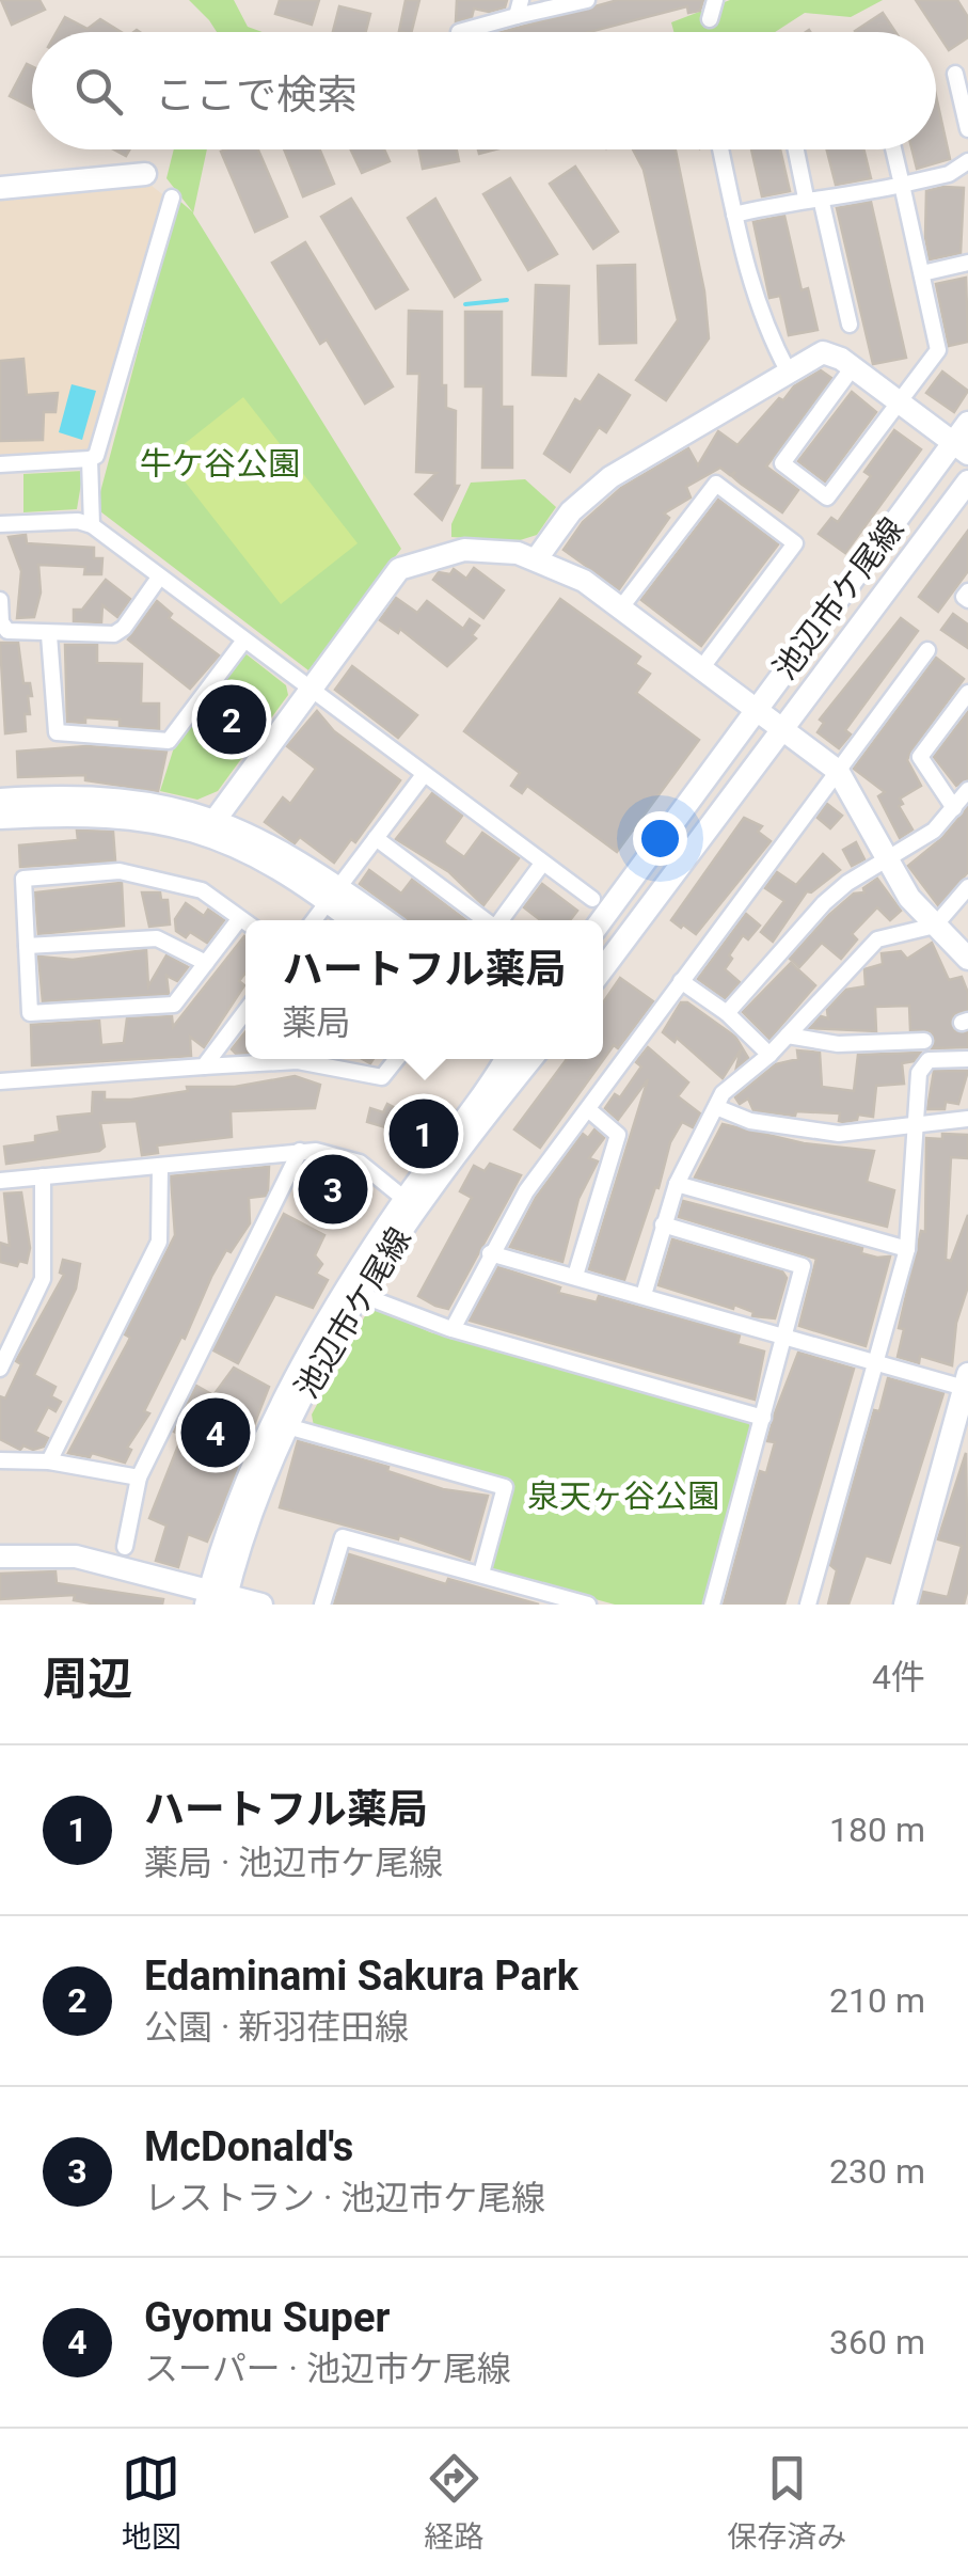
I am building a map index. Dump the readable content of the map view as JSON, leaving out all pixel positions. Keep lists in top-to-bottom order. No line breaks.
{"streets":{"street":["池辺市ケ尾線"]},"parks":["牛ケ谷公園","泉天ヶ谷公園"],"page":{"search":"ここで検索","pins":["2","1","3","4"],"popup":["ハートフル薬局","薬局"],"heading":["周辺","4件"],"list":[{"mark":"1","name":"ハートフル薬局","note":"薬局 · 池辺市ケ尾線","value":"180 m"},{"mark":"2","name":"Edaminami Sakura Park","note":"公園 · 新羽荏田線","value":"210 m"},{"mark":"3","name":"McDonald's","note":"レストラン · 池辺市ケ尾線","value":"230 m"},{"mark":"4","name":"Gyomu Super","note":"スーパー · 池辺市ケ尾線","value":"360 m"}],"nav":["地図","経路","保存済み"]}}
